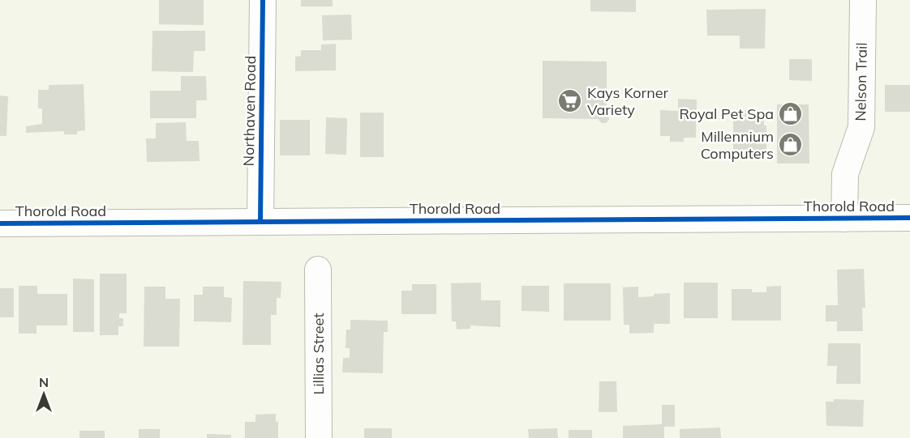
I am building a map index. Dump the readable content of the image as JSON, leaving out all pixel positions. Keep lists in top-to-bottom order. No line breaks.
{"streets":{"street":["Nelson Trail","Northaven Road","Thorold Road","Lillias Street"]},"crossings":[["Nelson Trail","Thorold Road"],["Northaven Road","Thorold Road"]],"places":{"supermarket":["Kays Korner Variety"],"shop":["Royal Pet Spa","Millennium Computers"]},"north":"top"}
